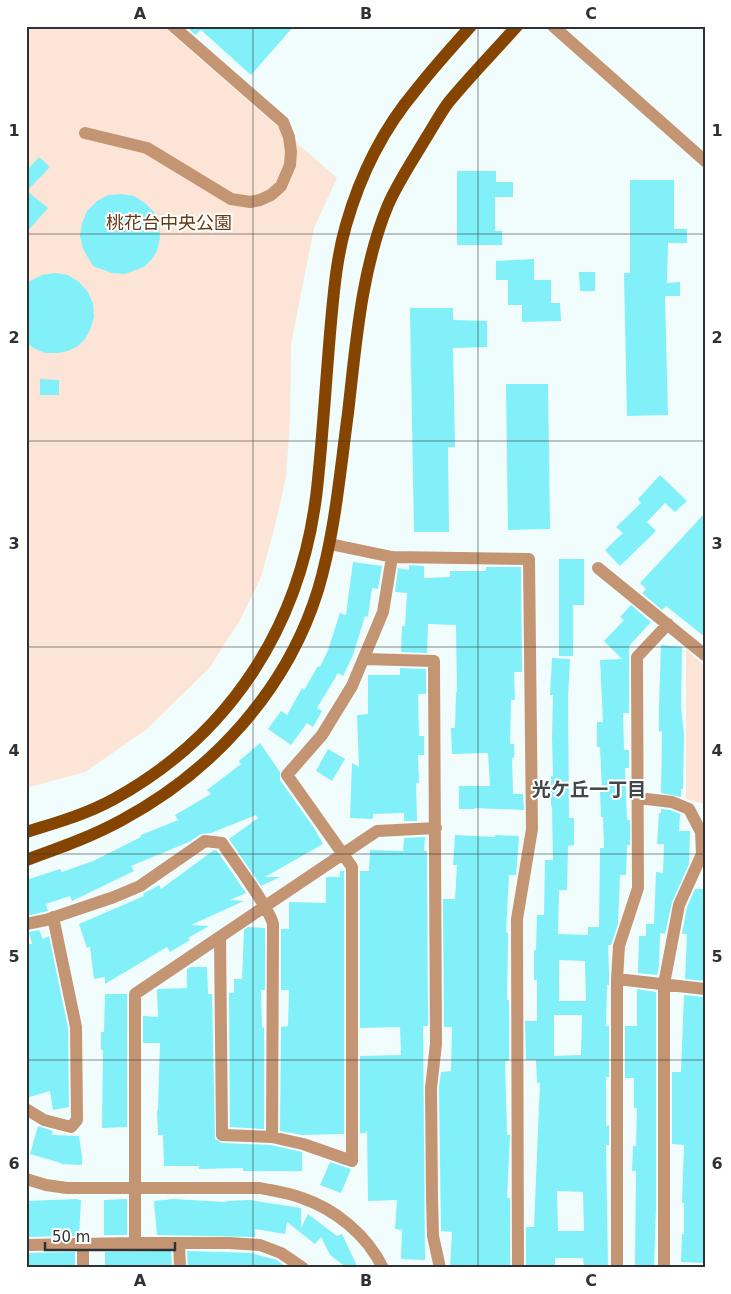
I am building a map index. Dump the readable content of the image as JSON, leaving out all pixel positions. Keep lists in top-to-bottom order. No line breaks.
{"districts":["光ケ丘一丁目"],"parks":["桃花台中央公園"],"scale_bar":"50 m","grid":{"columns":["A","B","C"],"rows":["1","2","3","4","5","6"]}}
